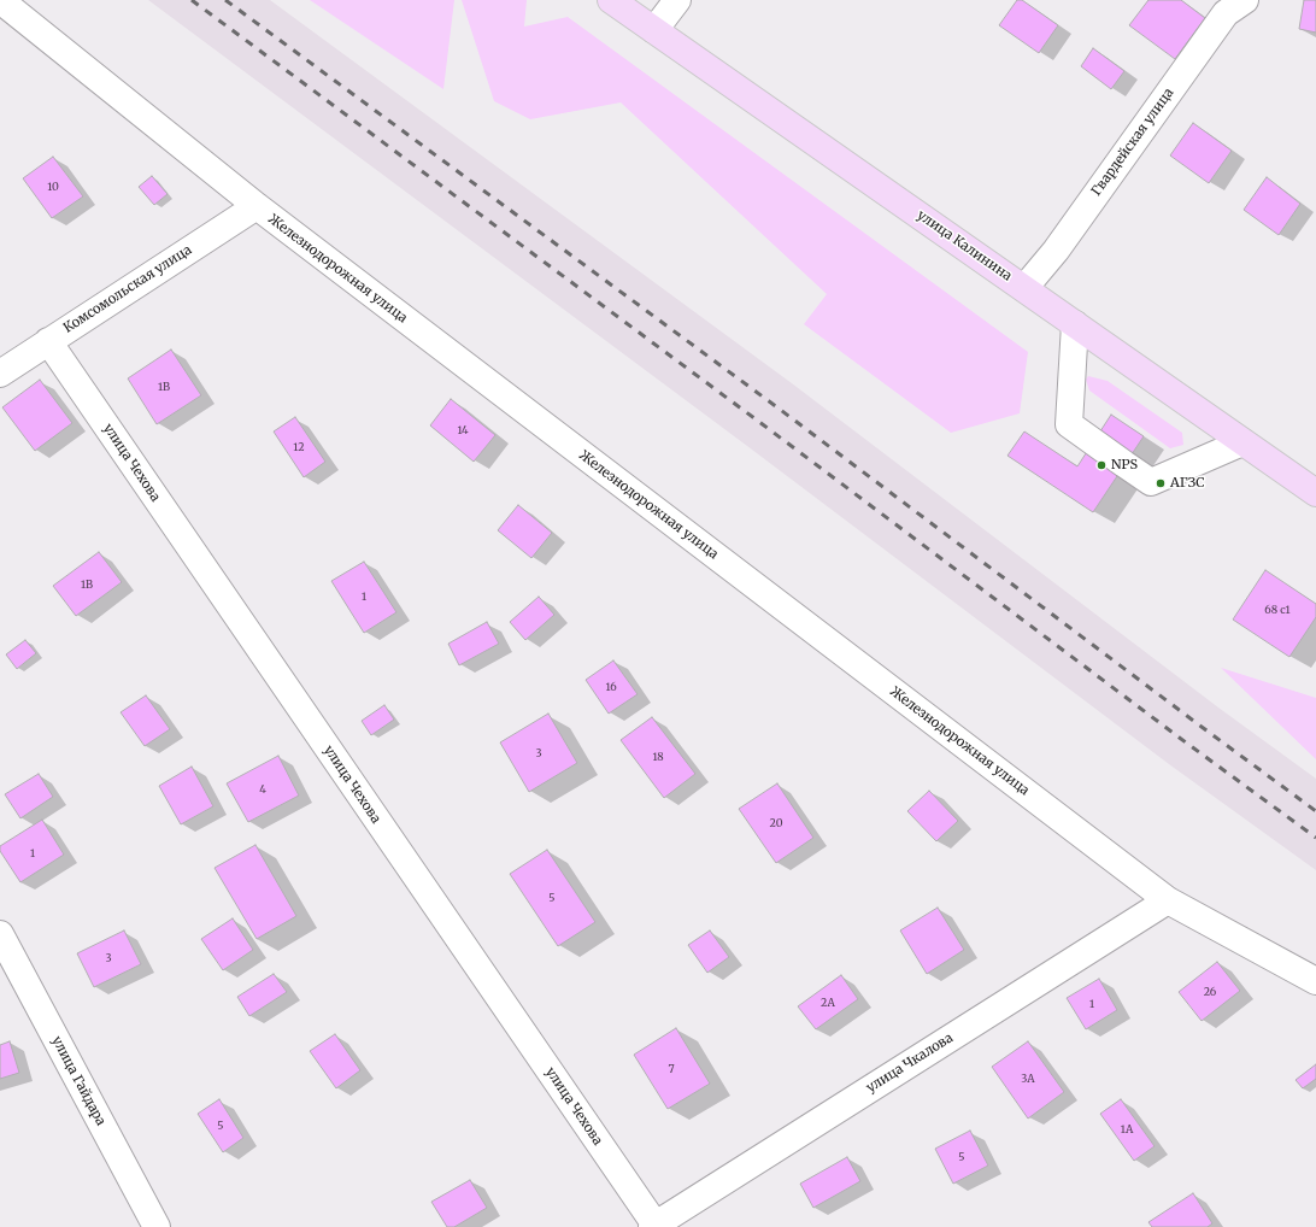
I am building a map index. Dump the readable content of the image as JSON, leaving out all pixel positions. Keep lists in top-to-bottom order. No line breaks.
{"streets":{"main road":["улица Калинина"],"street":["Гвардейская улица","Железнодорожная улица","Комсомольская улица","улица Чехова","улица Чкалова","улица Гайдара"]},"crossings":[["Гвардейская улица","улица Калинина"],["Железнодорожная улица","Комсомольская улица"],["Железнодорожная улица","улица Чкалова"],["Комсомольская улица","улица Чехова"],["улица Чехова","улица Чкалова"]],"places":["NPS","АГЗС"],"house_numbers":["10","1В","14","12","1В","1","68 с1","16","3","18","4","20","1","5","3","26","2А","1","7","3А","5","1А","5"]}
